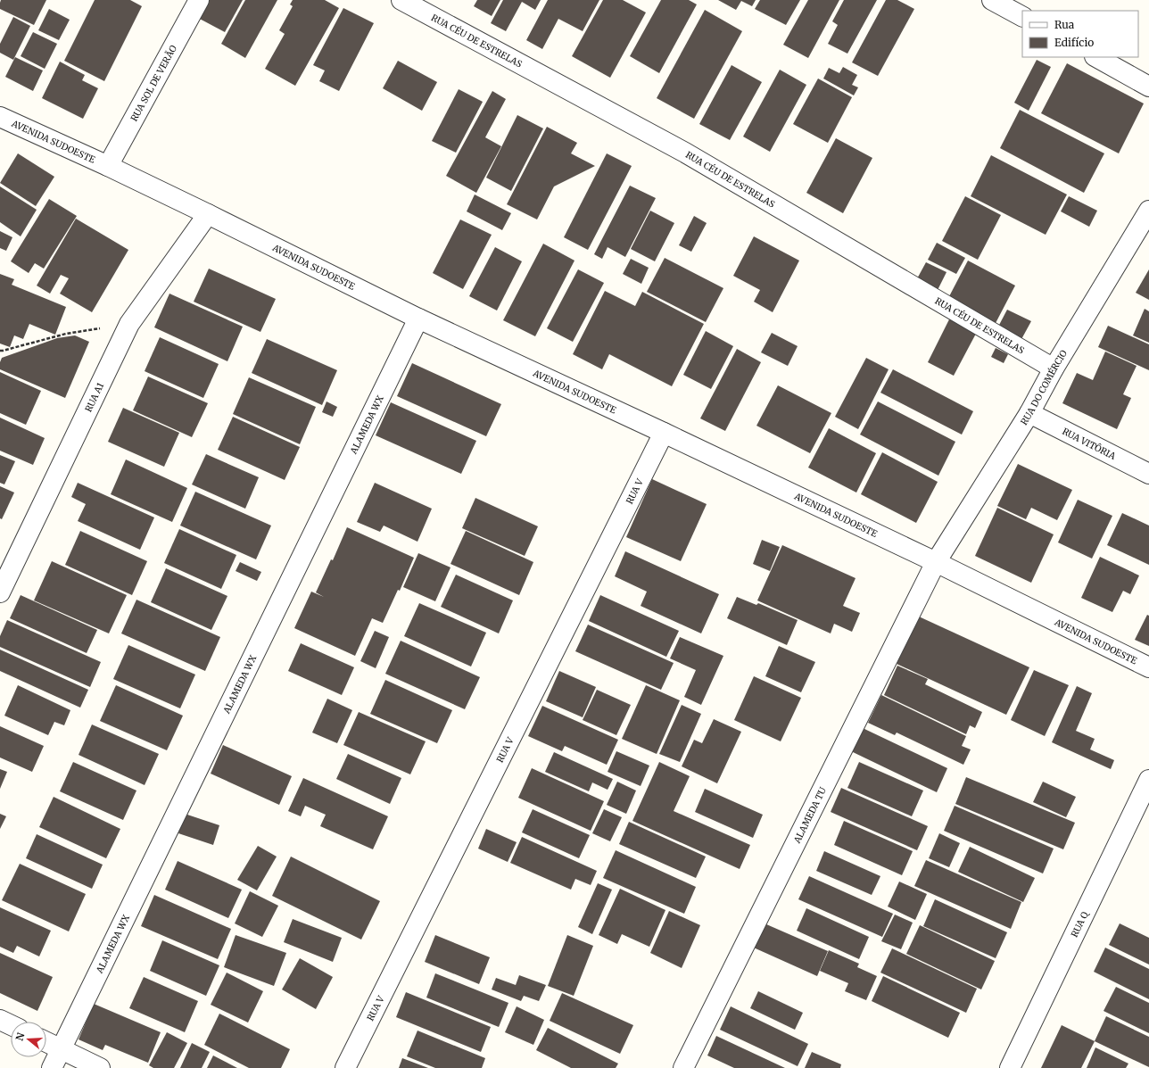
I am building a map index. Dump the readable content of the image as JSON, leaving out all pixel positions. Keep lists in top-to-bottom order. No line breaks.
{"streets":{"street":["RUA CÉU DE ESTRELAS","RUA SOL DE VERÃO","AVENIDA SUDOESTE","RUA DO COMÉRCIO","RUA A1","ALAMEDA WX","RUA VITÔRIA","RUA V","ALAMEDA TU","RUA Q"]},"crossings":[["RUA CÉU DE ESTRELAS","RUA DO COMÉRCIO"],["RUA SOL DE VERÃO","AVENIDA SUDOESTE"],["AVENIDA SUDOESTE","RUA DO COMÉRCIO"],["AVENIDA SUDOESTE","RUA A1"],["AVENIDA SUDOESTE","ALAMEDA WX"],["AVENIDA SUDOESTE","RUA V"],["AVENIDA SUDOESTE","ALAMEDA TU"],["RUA DO COMÉRCIO","RUA VITÔRIA"],["RUA DO COMÉRCIO","ALAMEDA TU"]],"legend":["Rua","Edifício"],"north":"left"}
